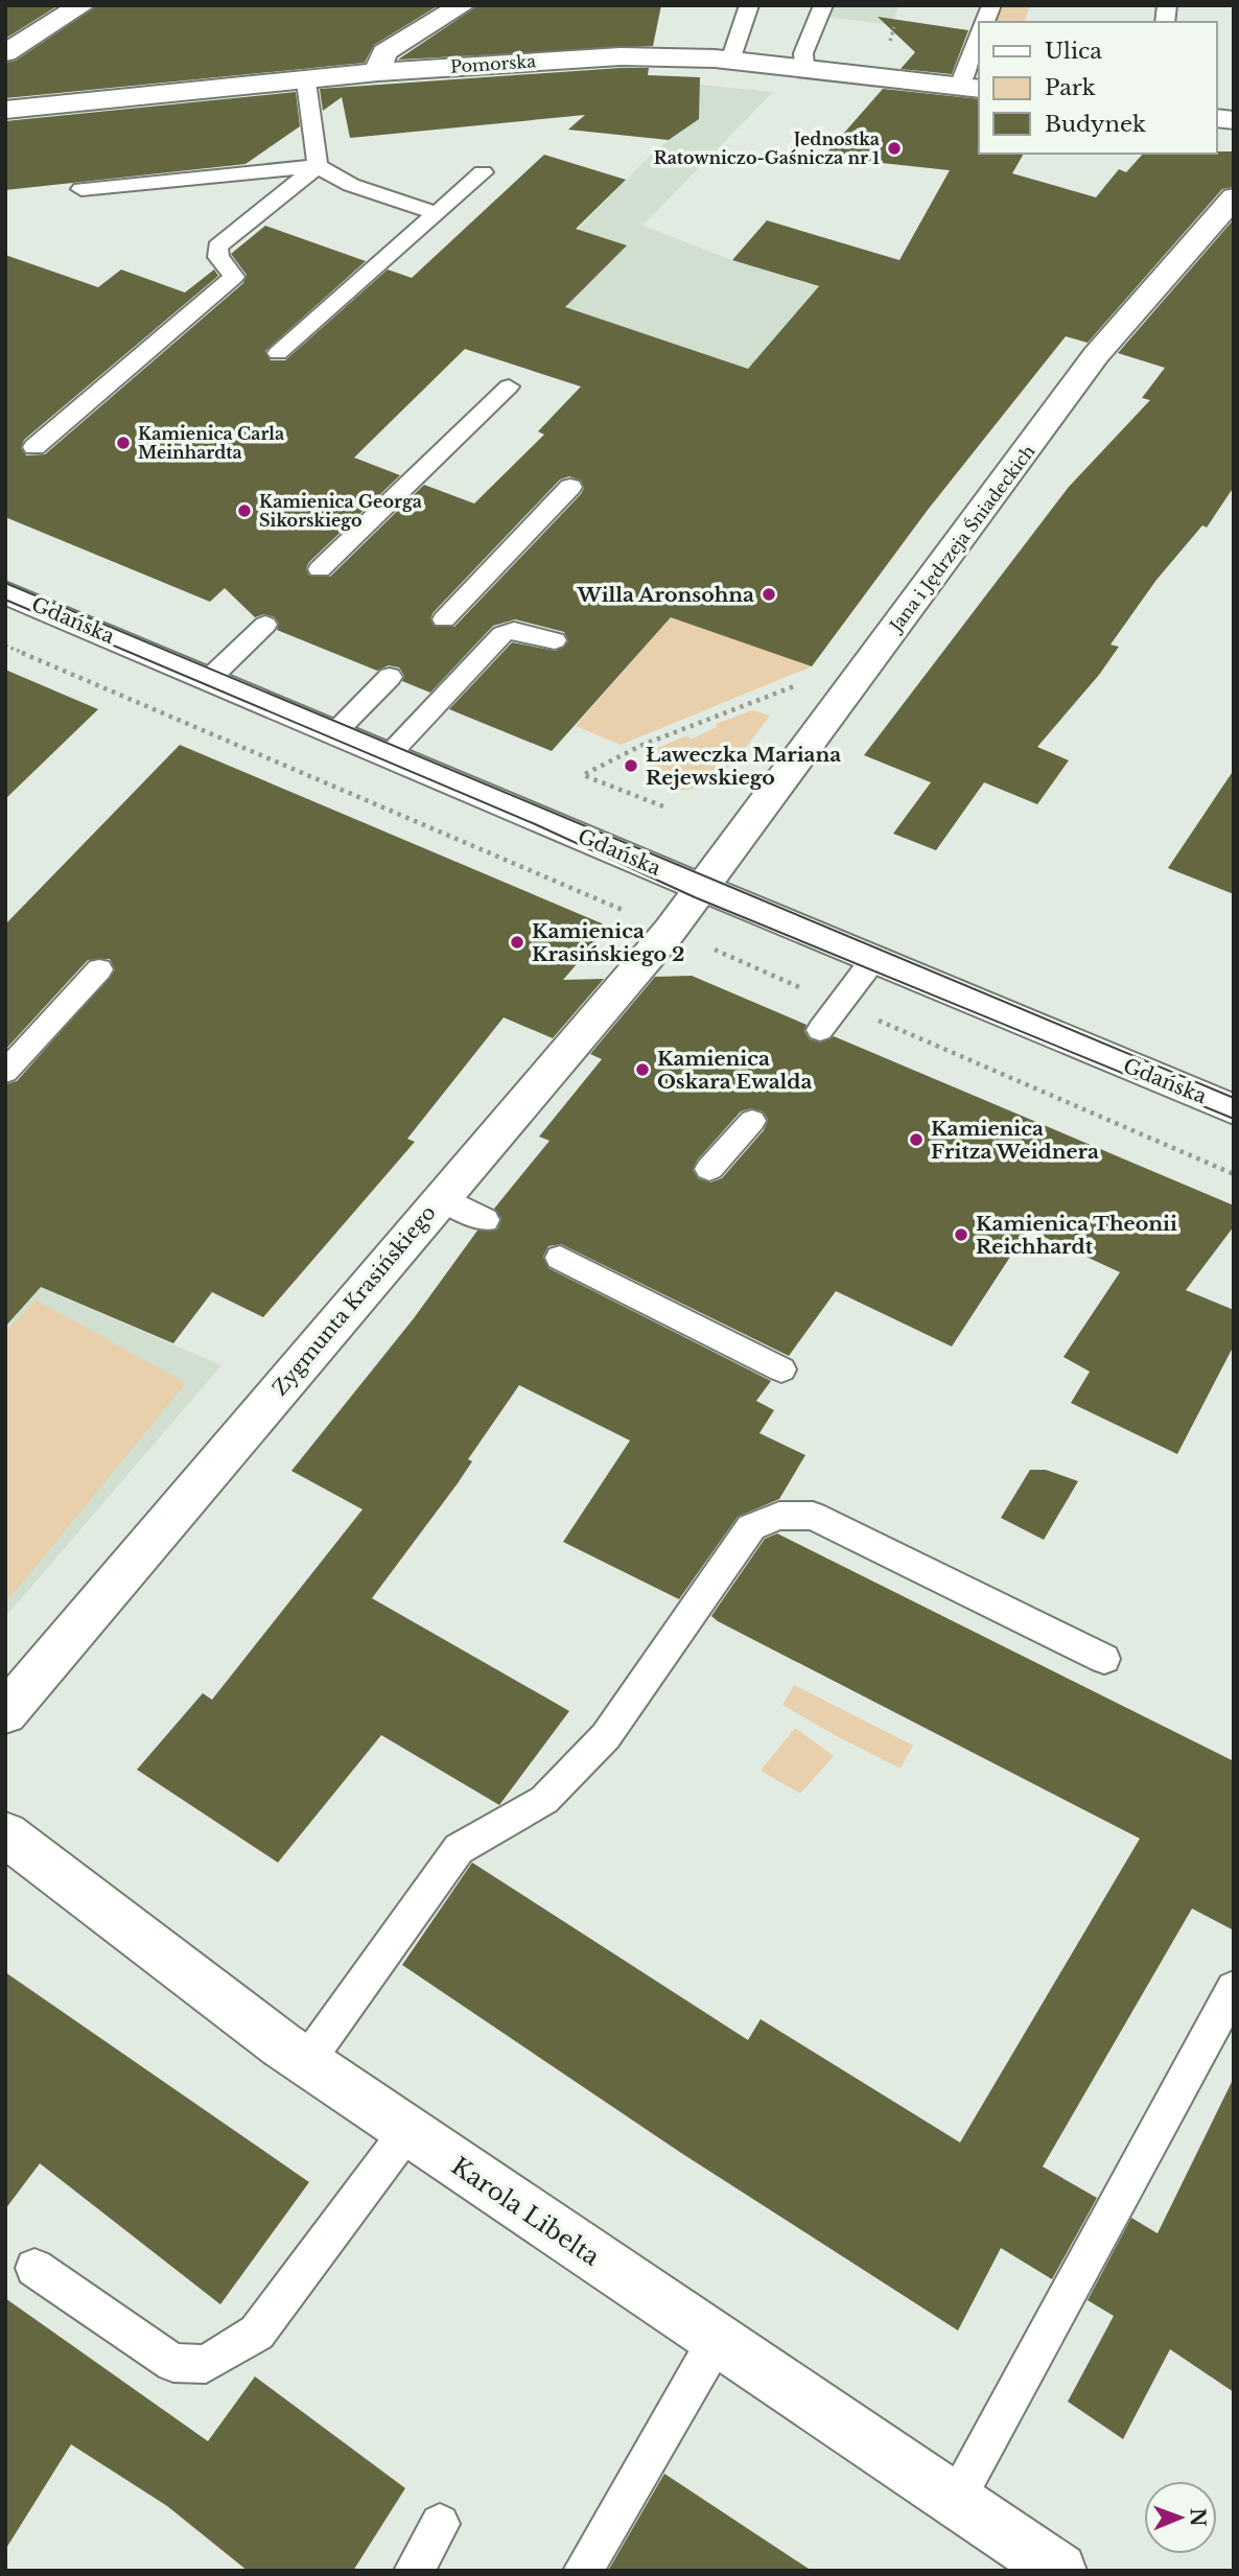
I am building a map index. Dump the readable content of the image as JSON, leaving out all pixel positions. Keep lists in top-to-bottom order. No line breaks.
{"streets":{"street":["Pomorska","Jana i Jędrzeja Śniadeckich","Gdańska","Zygmunta Krasińskiego","Karola Libelta"]},"crossings":[["Jana i Jędrzeja Śniadeckich","Gdańska"],["Jana i Jędrzeja Śniadeckich","Zygmunta Krasińskiego"],["Gdańska","Zygmunta Krasińskiego"]],"places":["Jednostka Ratowniczo-Gaśnicza nr 1","Kamienica Carla Meinhardta","Kamienica Georga Sikorskiego","Willa Aronsohna","Ławeczka Mariana Rejewskiego","Kamienica Krasińskiego 2","Kamienica Oskara Ewalda","Kamienica Fritza Weidnera","Kamienica Theonii Reichhardt"],"legend":["Ulica","Park","Budynek"],"north":"right"}
